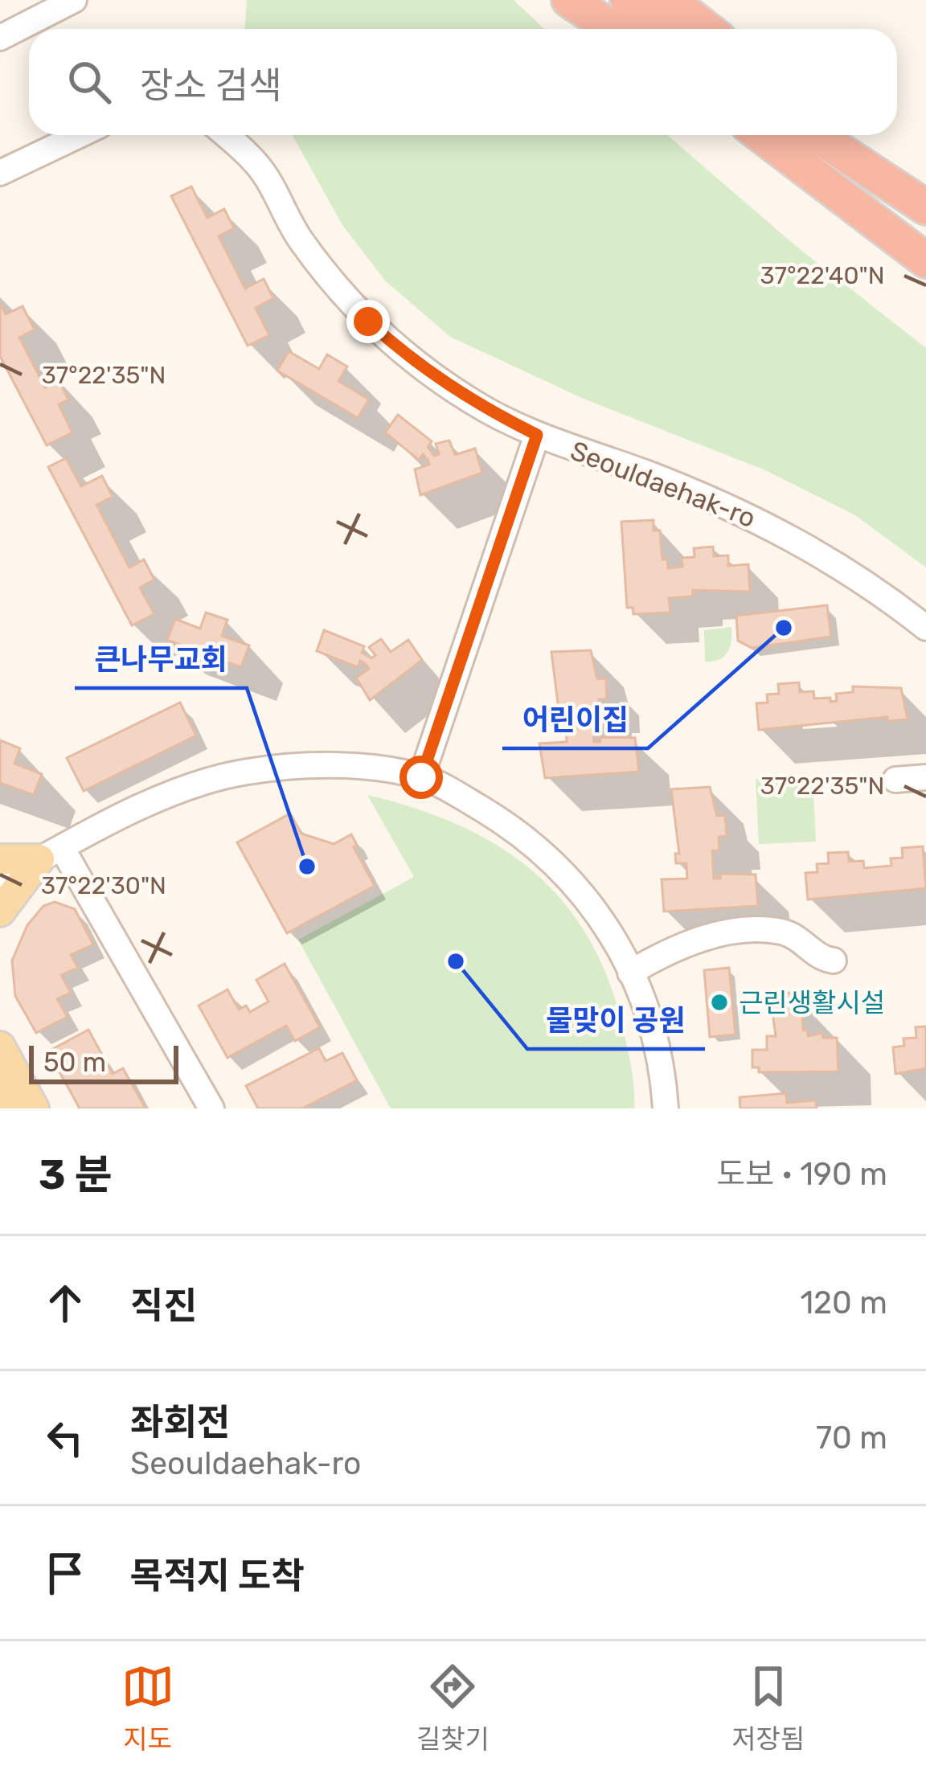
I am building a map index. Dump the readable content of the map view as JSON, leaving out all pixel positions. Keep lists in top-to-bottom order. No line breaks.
{"streets":{"street":["Seouldaehak-ro"]},"places":["어린이집","큰나무교회","물맞이 공원","근린생활시설"],"scale_bar":"50 m","page":{"search":"장소 검색","scale":"50 m","heading":["3 분","도보 · 190 m"],"list":[["직진","120 m"],["좌회전","Seouldaehak-ro","70 m"],"목적지 도착"],"nav":["지도","길찾기","저장됨"]},"coordinates":["37°22'40\"N","37°22'35\"N","37°22'30\"N"]}
